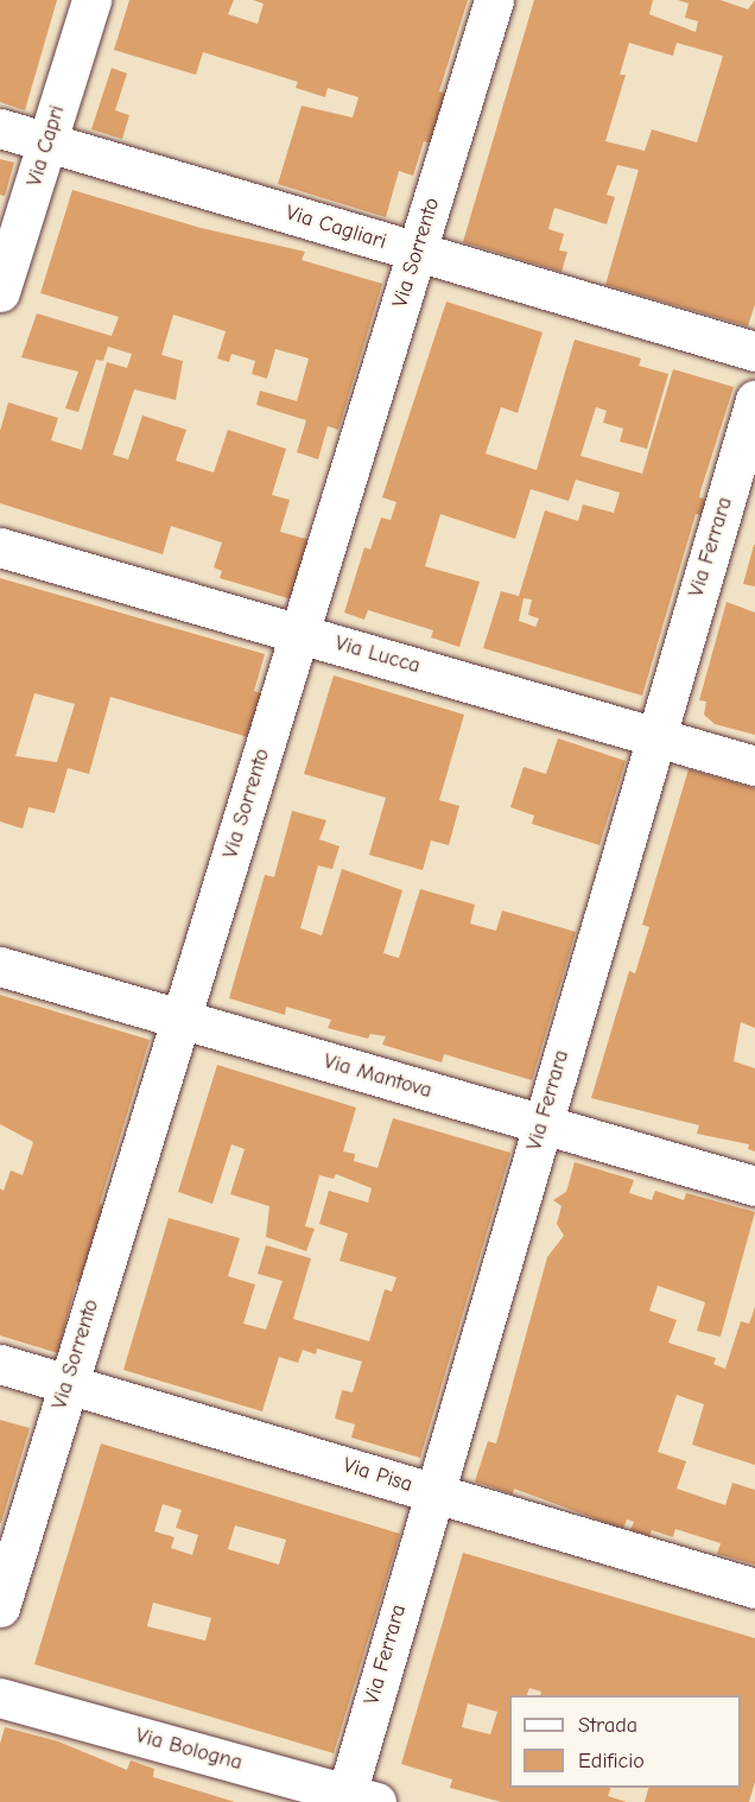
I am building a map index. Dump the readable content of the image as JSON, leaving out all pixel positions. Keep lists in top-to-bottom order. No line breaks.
{"streets":{"street":["Via Capri","Via Cagliari","Via Sorrento","Via Ferrara","Via Lucca","Via Mantova","Via Pisa","Via Bologna"]},"crossings":[["Via Capri","Via Cagliari"],["Via Cagliari","Via Sorrento"],["Via Sorrento","Via Lucca"],["Via Sorrento","Via Mantova"],["Via Sorrento","Via Pisa"],["Via Ferrara","Via Lucca"],["Via Ferrara","Via Mantova"],["Via Ferrara","Via Pisa"],["Via Ferrara","Via Bologna"]],"legend":["Strada","Edificio"]}
